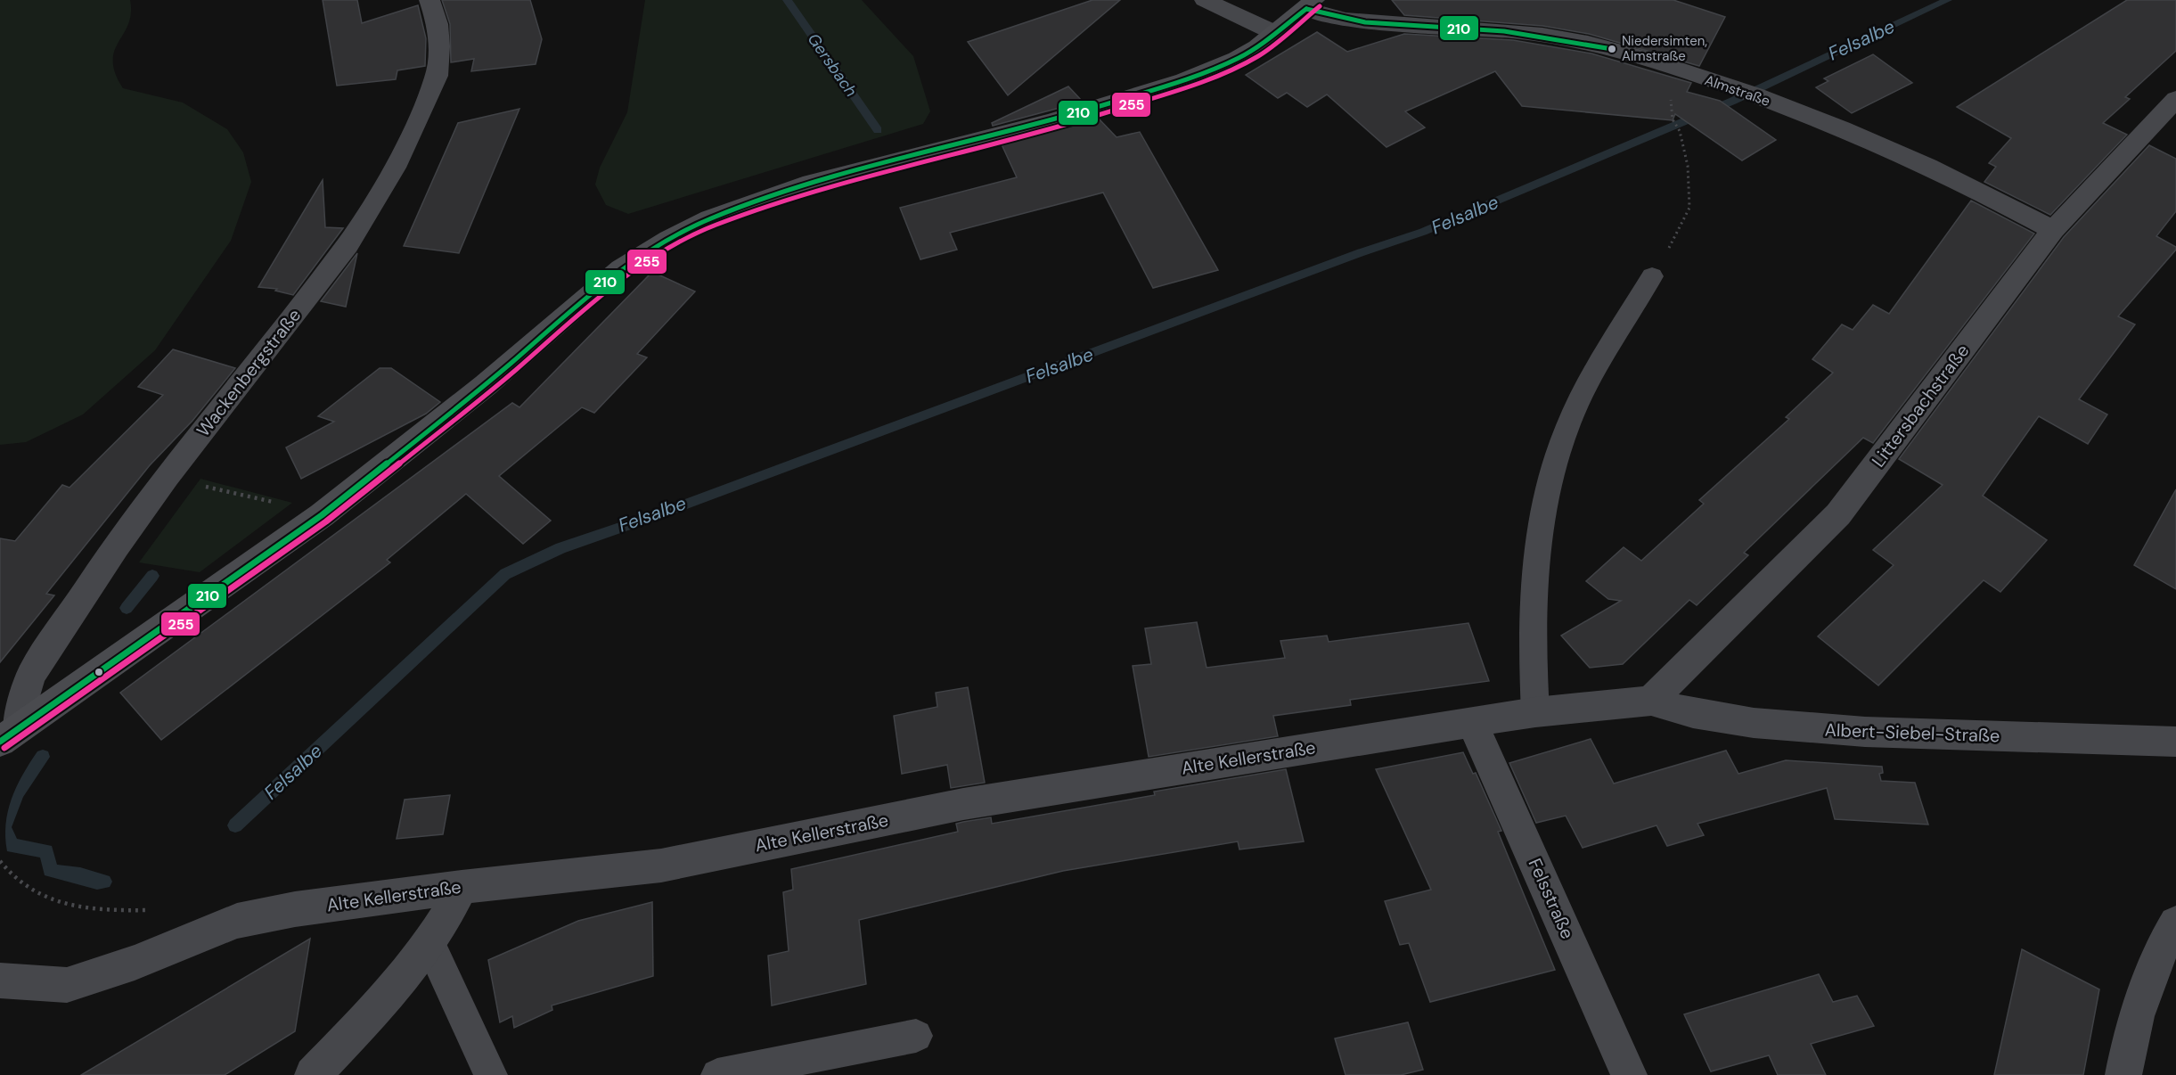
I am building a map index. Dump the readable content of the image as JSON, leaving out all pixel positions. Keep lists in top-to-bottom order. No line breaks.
{"streets":{"street":["Almstraße","Wackenbergstraße","Littersbachstraße","Albert-Siebel-Straße","Alte Kellerstraße","Felsstraße"]},"crossings":[["Almstraße","Littersbachstraße"],["Littersbachstraße","Albert-Siebel-Straße"],["Littersbachstraße","Alte Kellerstraße"],["Albert-Siebel-Straße","Alte Kellerstraße"],["Alte Kellerstraße","Felsstraße"]],"water":["Felsalbe","Gersbach"],"places":["Niedersimten, Almstraße"],"lines":["transit line 255","transit line 210"]}
